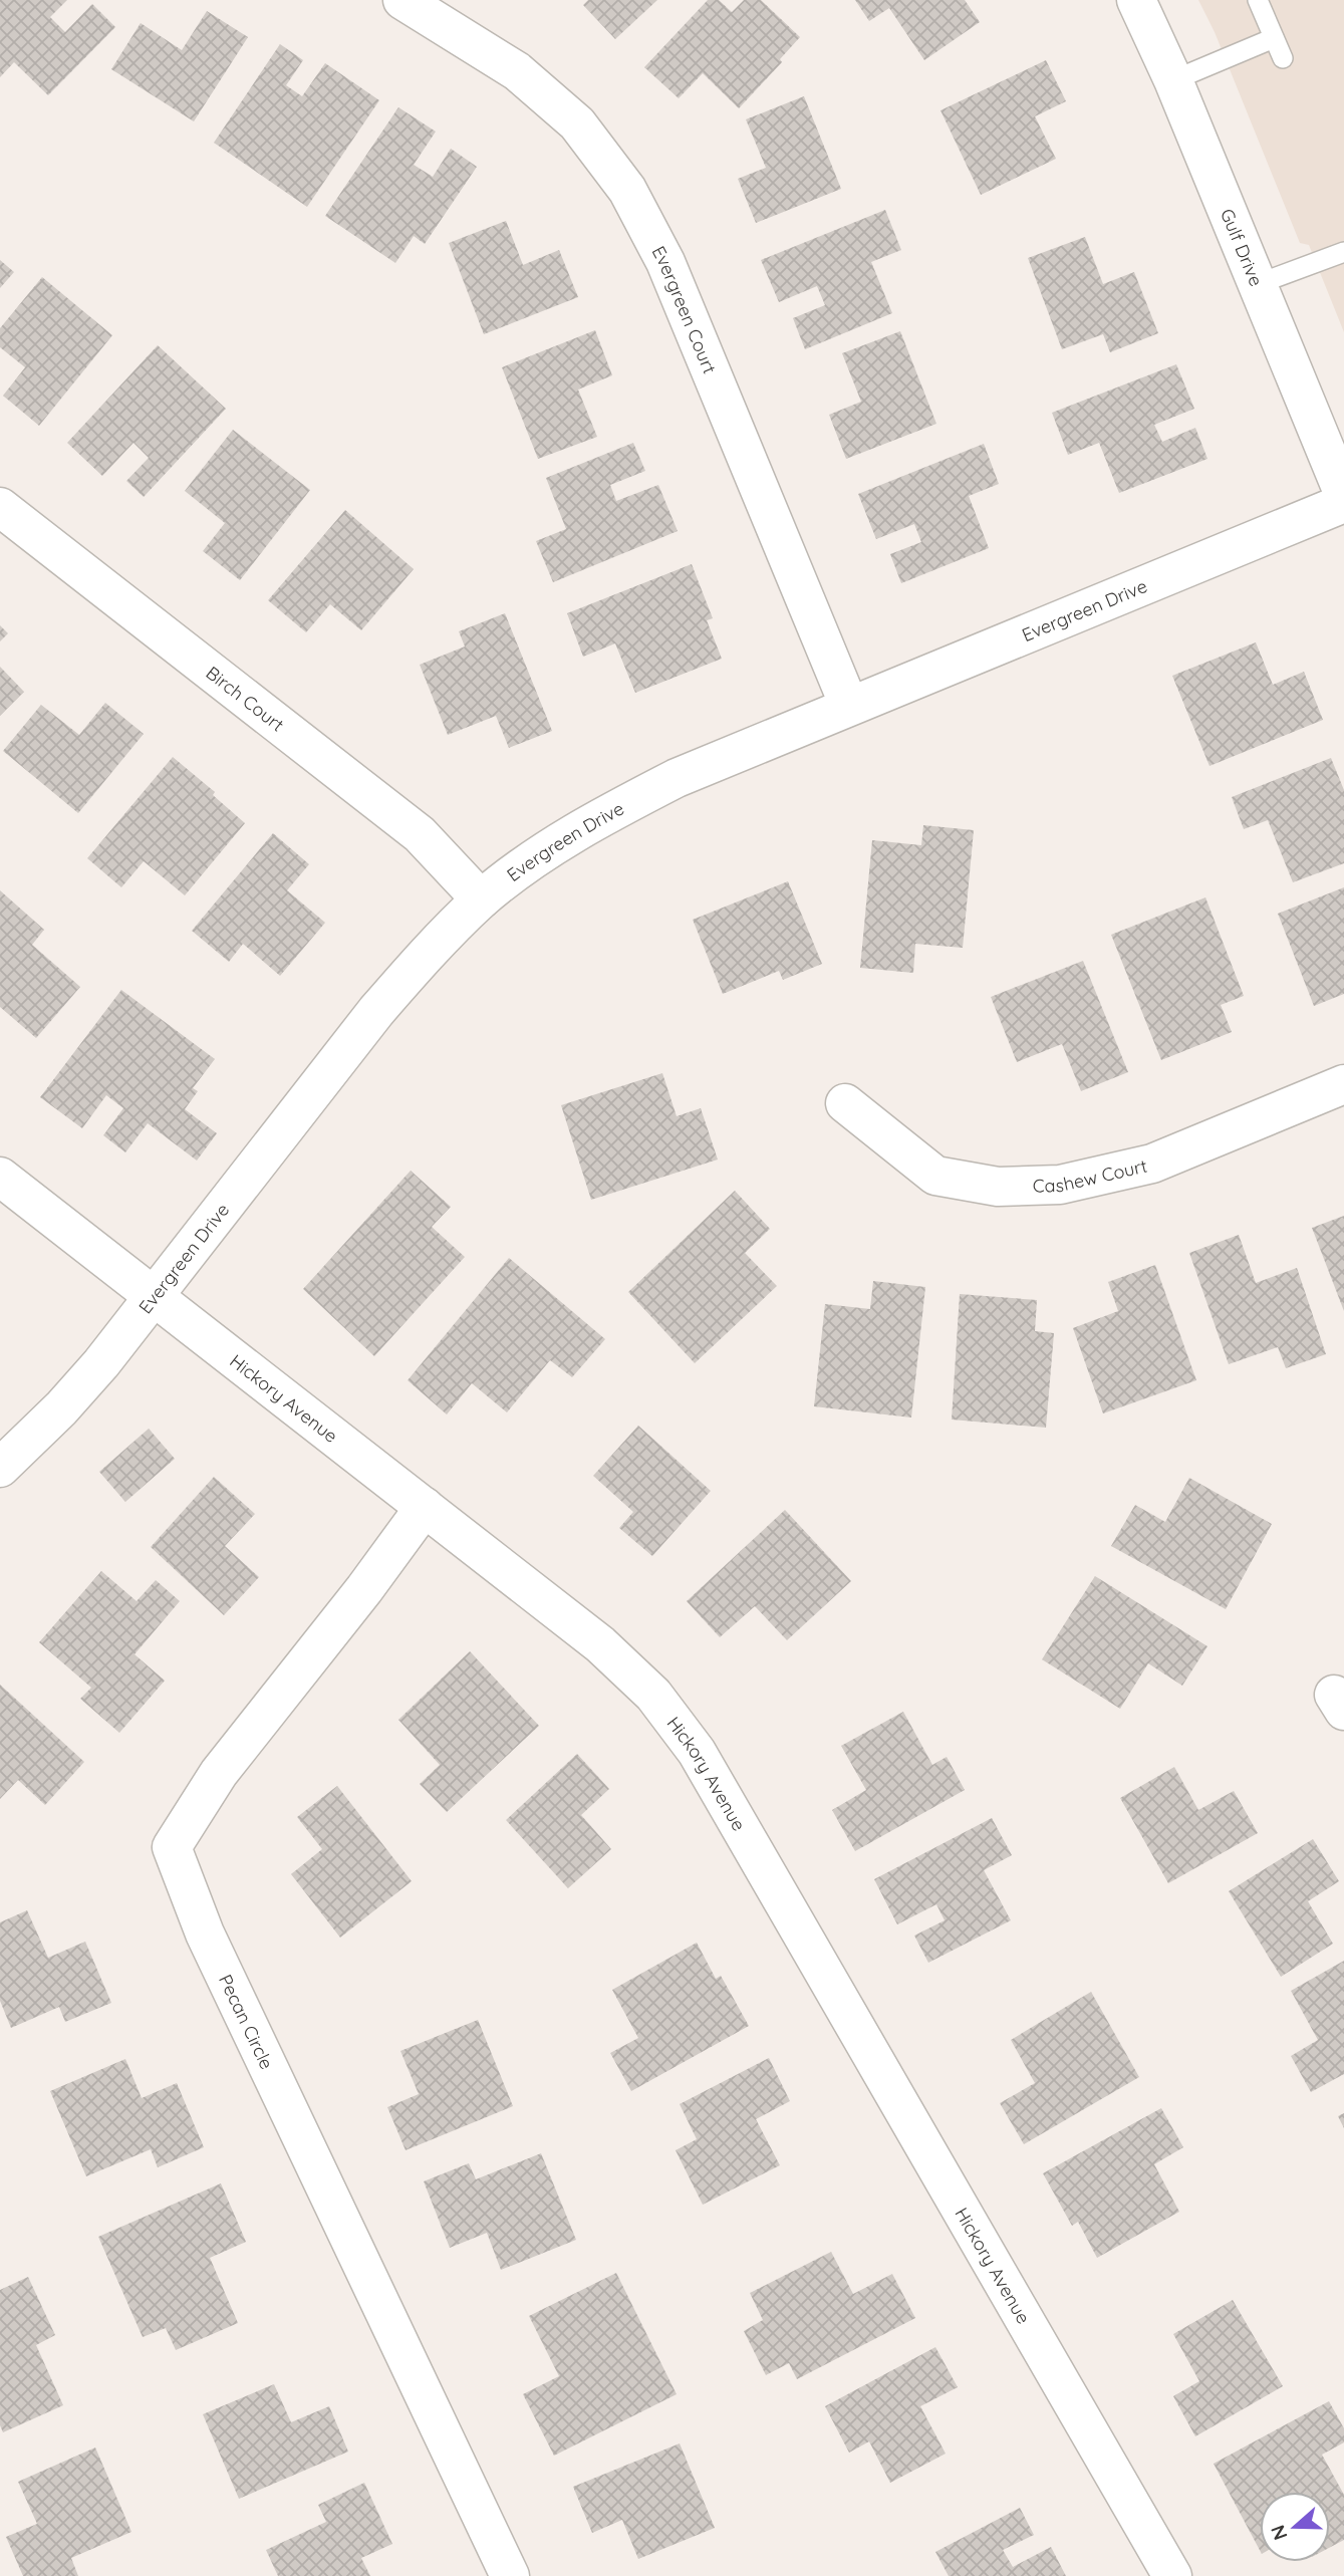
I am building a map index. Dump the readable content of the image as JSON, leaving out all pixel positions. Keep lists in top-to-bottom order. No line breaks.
{"streets":{"street":["Gulf Drive","Evergreen Court","Evergreen Drive","Birch Court","Cashew Court","Hickory Avenue","Pecan Circle"]},"crossings":[["Evergreen Court","Evergreen Drive"],["Evergreen Drive","Birch Court"],["Evergreen Drive","Hickory Avenue"],["Hickory Avenue","Pecan Circle"]],"north":"left"}
